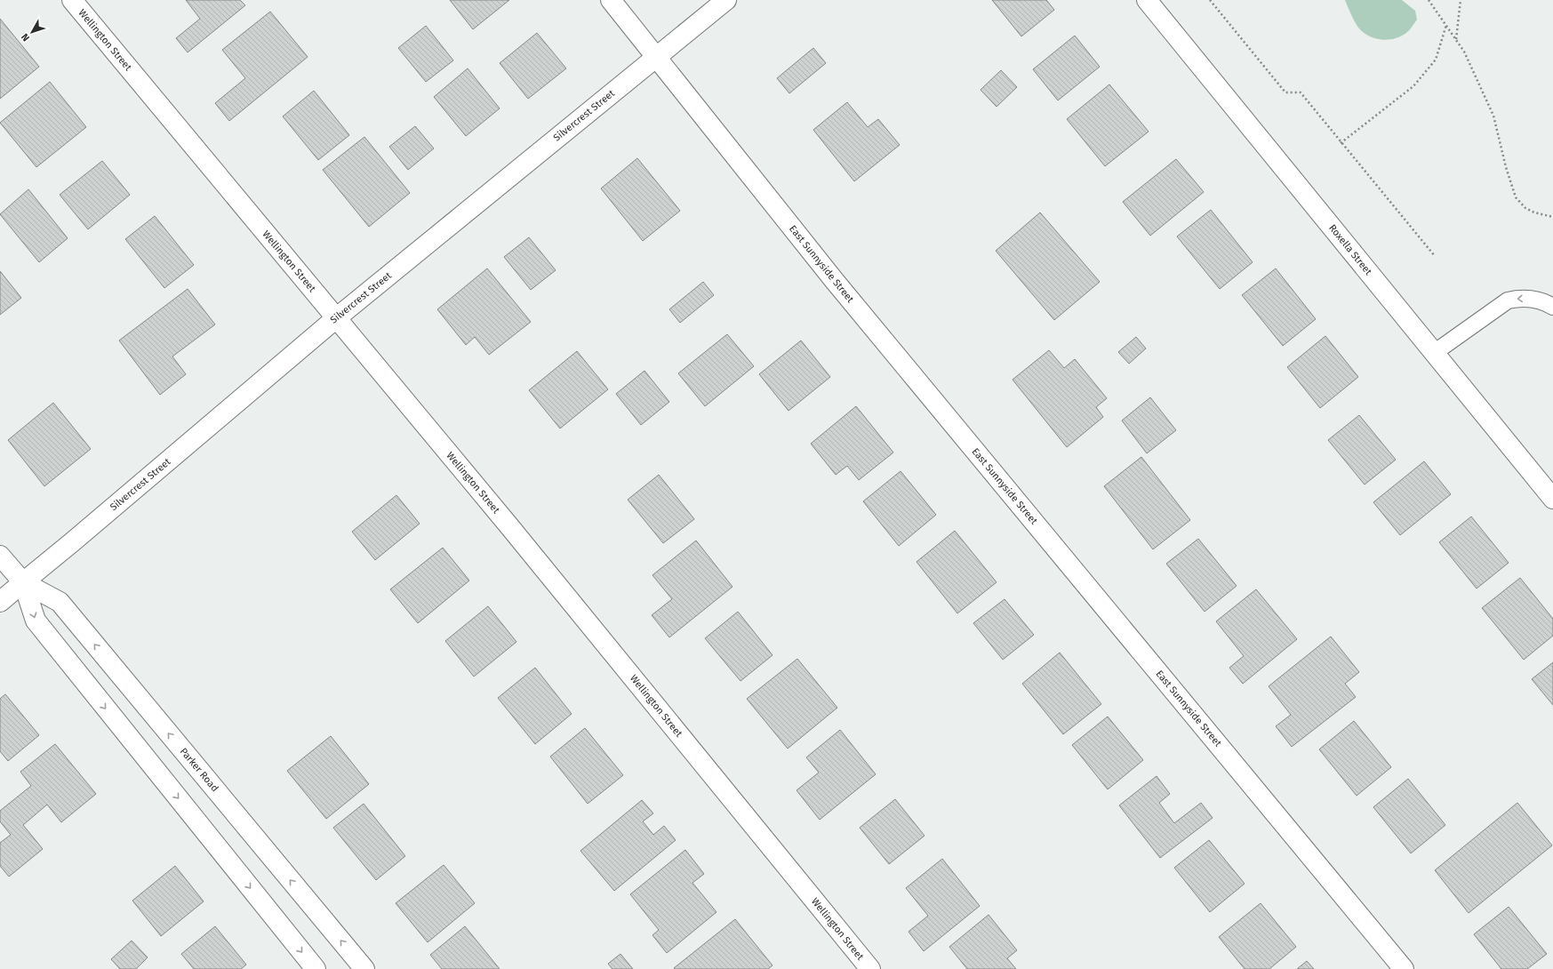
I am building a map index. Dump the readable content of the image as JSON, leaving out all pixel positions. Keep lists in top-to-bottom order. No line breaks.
{"streets":{"street":["Wellington Street","Silvercrest Street","Roxella Street","East Sunnyside Street","Parker Road"]},"crossings":[["Wellington Street","Silvercrest Street"],["Silvercrest Street","East Sunnyside Street"],["Silvercrest Street","Parker Road"]],"north":"bottom left"}
